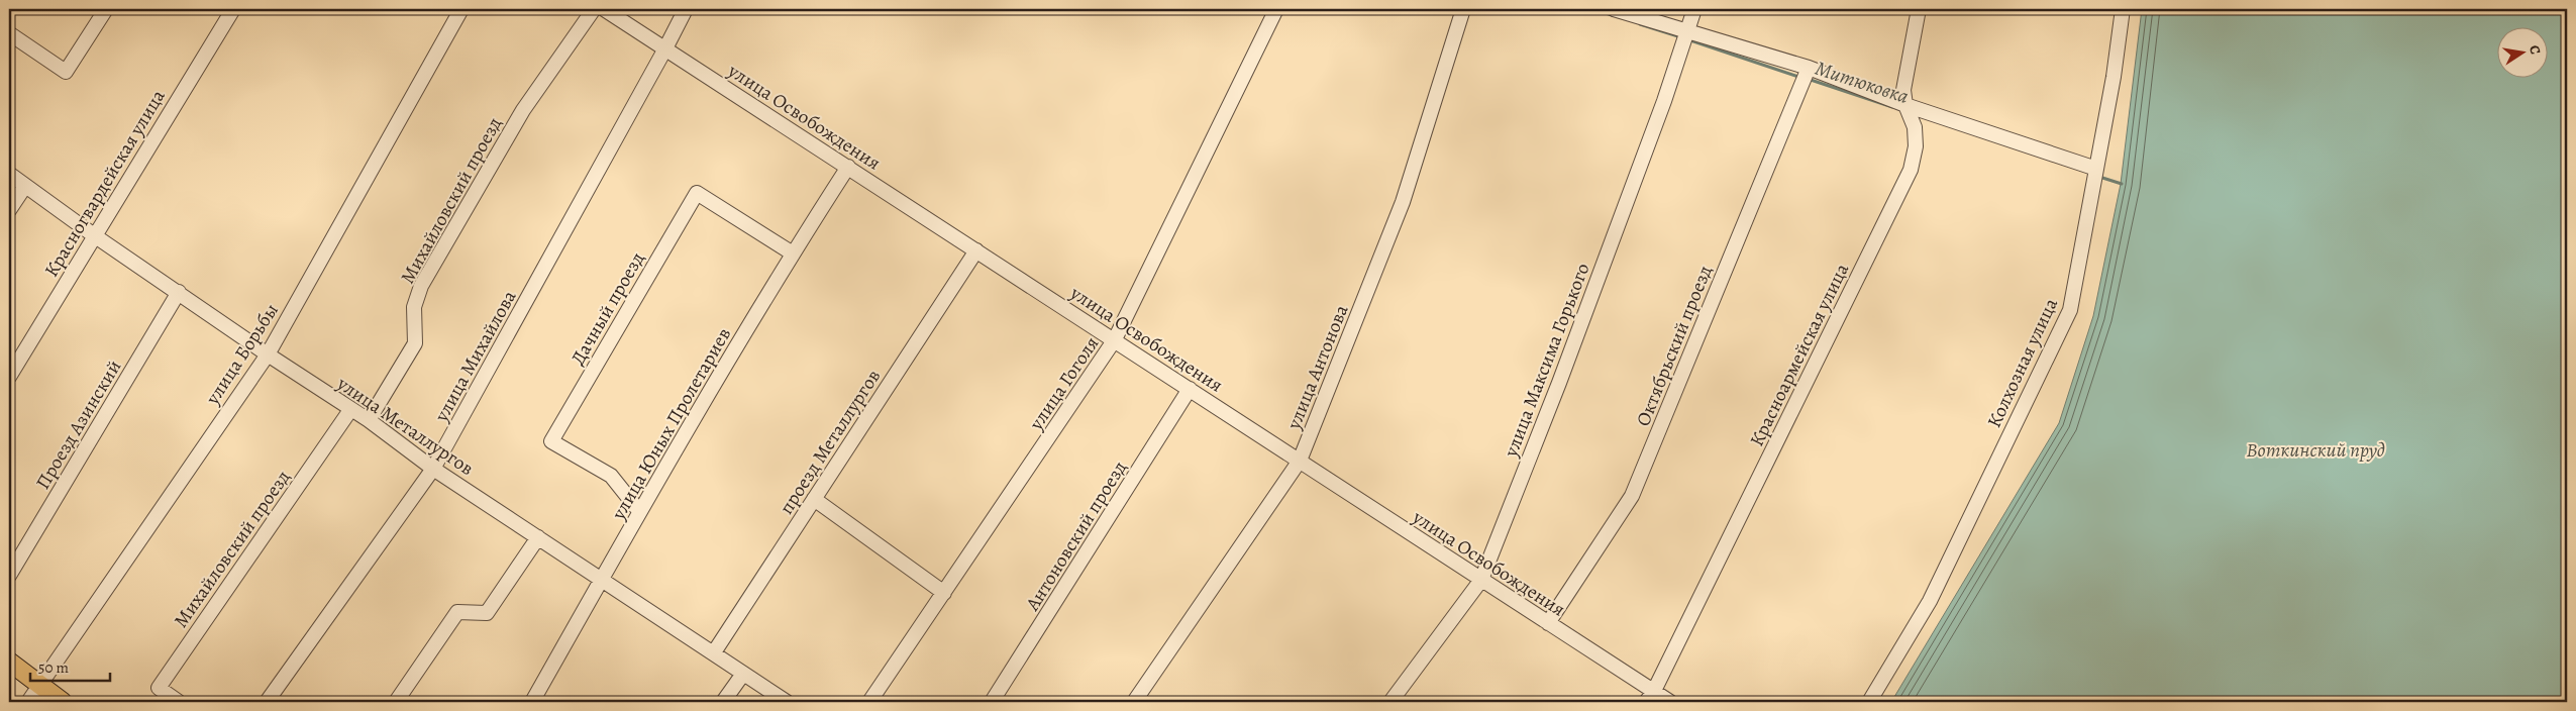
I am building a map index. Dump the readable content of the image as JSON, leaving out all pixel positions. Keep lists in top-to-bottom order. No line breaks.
{"streets":{"street":["улица Освобождения","Красногвардейская улица","Михайловский проезд","Дачный проезд","Октябрьский проезд","улица Борьбы","Красноармейская улица","улица Михайлова","улица Максима Горького","Колхозная улица","улица Антонова","улица Гоголя","улица Юных Пролетариев","Проезд Азинский","улица Металлургов","проезд Металлургов","Антоновский проезд"]},"crossings":[["улица Освобождения","Октябрьский проезд"],["улица Освобождения","Красноармейская улица"],["улица Освобождения","улица Михайлова"],["улица Освобождения","улица Максима Горького"],["улица Освобождения","улица Антонова"],["улица Освобождения","улица Гоголя"],["улица Освобождения","улица Юных Пролетариев"],["улица Освобождения","проезд Металлургов"],["улица Освобождения","Антоновский проезд"],["Красногвардейская улица","улица Металлургов"],["Михайловский проезд","улица Металлургов"],["Дачный проезд","улица Юных Пролетариев"],["улица Борьбы","улица Металлургов"],["улица Михайлова","улица Металлургов"],["улица Юных Пролетариев","улица Металлургов"],["Проезд Азинский","улица Металлургов"],["улица Металлургов","проезд Металлургов"]],"water":["Митюковка","Воткинский пруд"],"scale_bar":"50 m","north":"right"}
